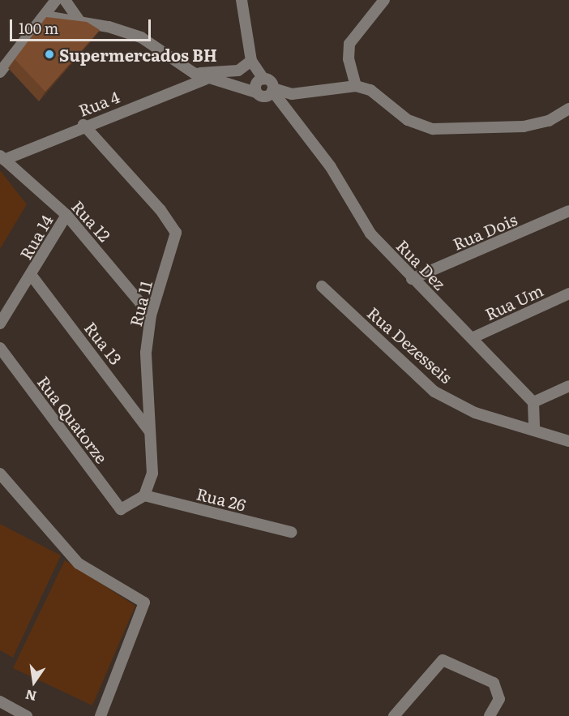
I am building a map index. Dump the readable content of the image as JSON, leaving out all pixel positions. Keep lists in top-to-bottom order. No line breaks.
{"streets":{"street":["Rua 4","Rua 12","Rua Dois","Rua 14","Rua Dez","Rua Um","Rua 11","Rua 13","Rua Dezesseis","Rua Quatorze","Rua 26"]},"crossings":[["Rua 4","Rua 12"],["Rua 4","Rua 11"],["Rua 12","Rua 14"],["Rua 12","Rua 11"],["Rua Dois","Rua Dez"],["Rua 14","Rua 13"],["Rua Dez","Rua Um"],["Rua 11","Rua 13"],["Rua 11","Rua Quatorze"],["Rua 11","Rua 26"],["Rua Quatorze","Rua 26"]],"places":["Supermercados BH"],"scale_bar":"100 m","north":"bottom"}
